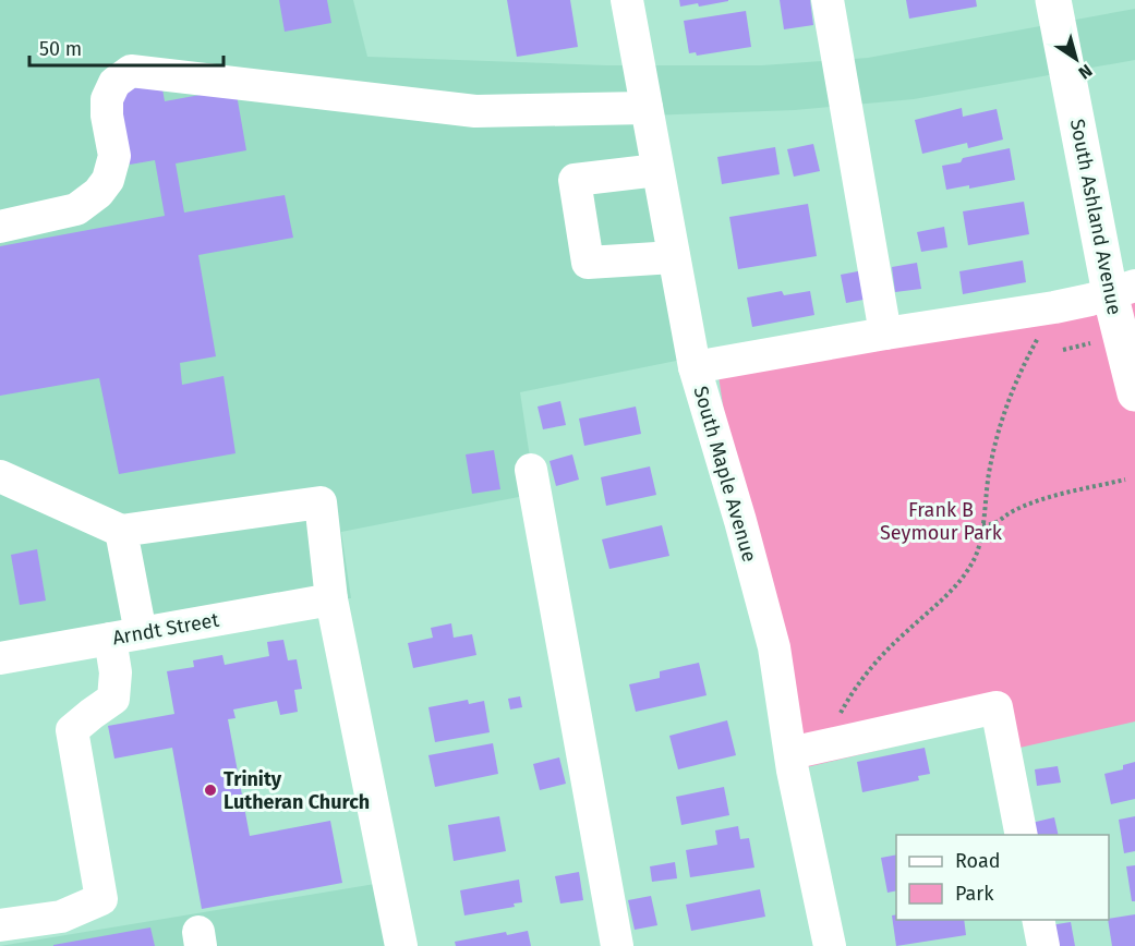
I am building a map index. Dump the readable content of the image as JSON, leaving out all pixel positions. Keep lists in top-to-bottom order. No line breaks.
{"streets":{"main road":["South Ashland Avenue"],"street":["South Maple Avenue","Arndt Street"]},"parks":["Frank B Seymour Park"],"places":["Trinity Lutheran Church"],"legend":["Road","Park"],"scale_bar":"50 m","north":"bottom right"}
